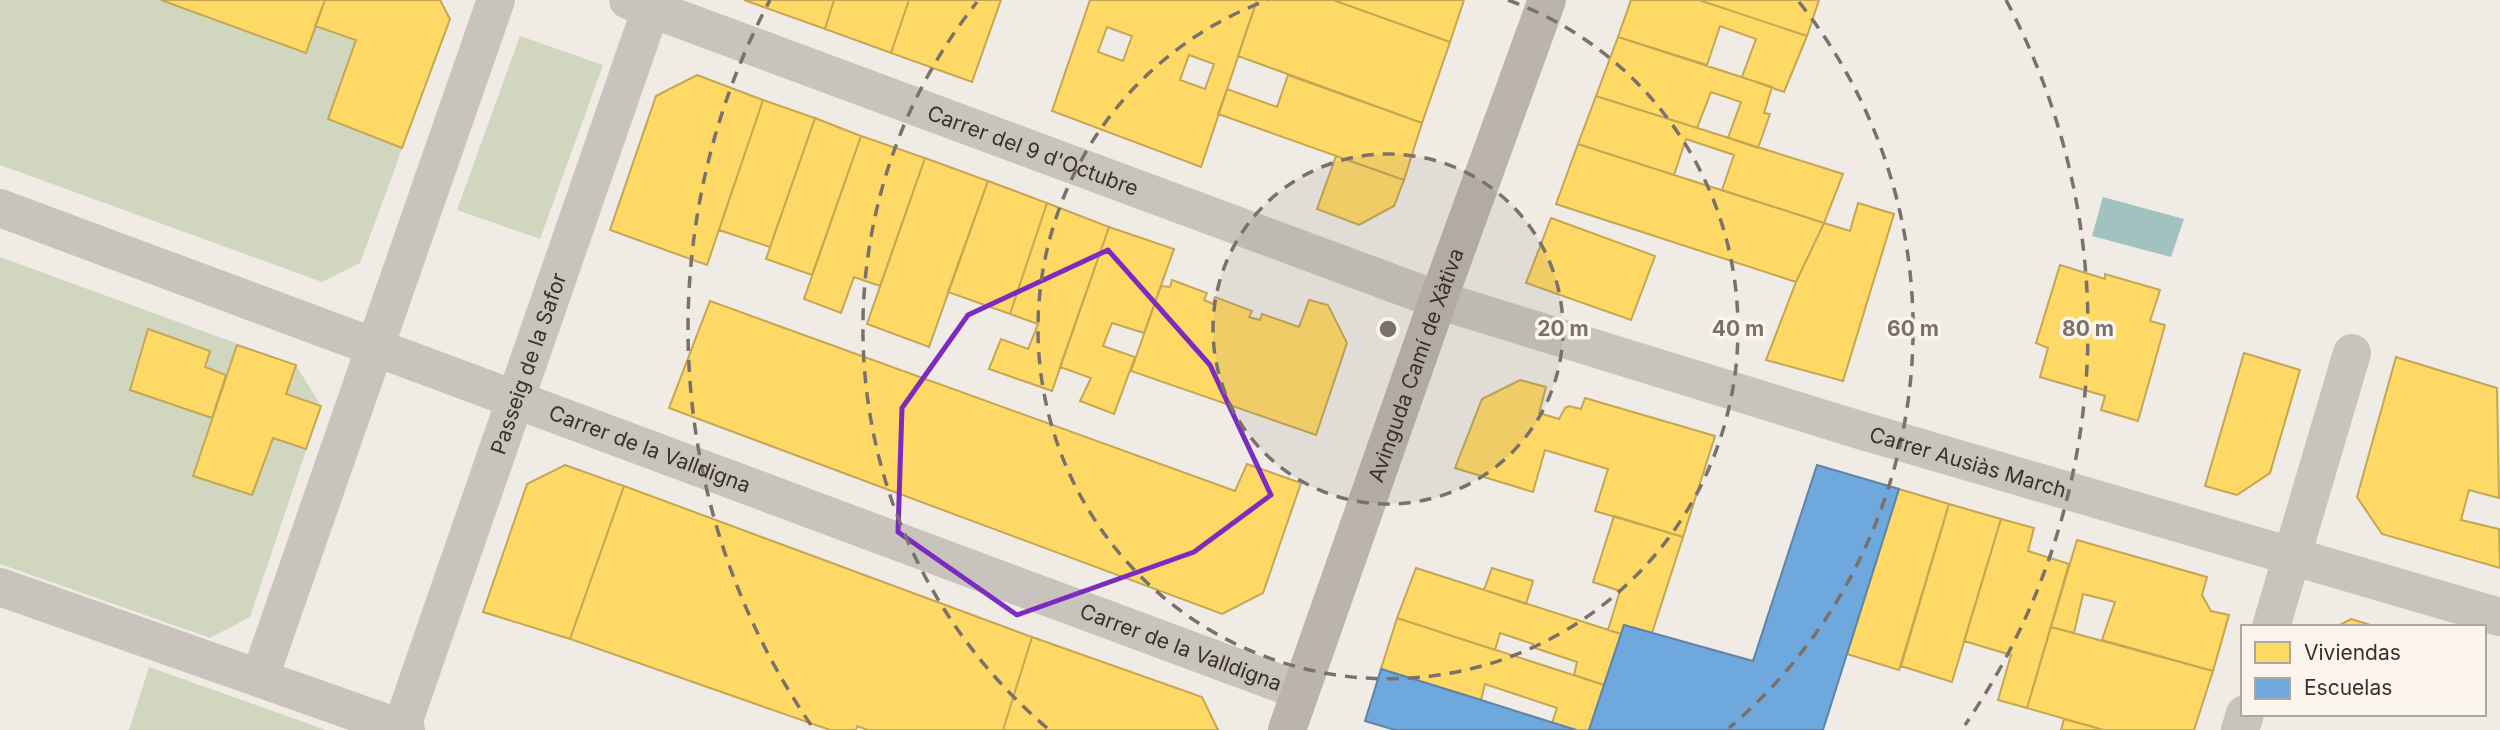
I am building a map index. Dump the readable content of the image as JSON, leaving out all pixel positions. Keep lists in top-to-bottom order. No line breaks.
{"streets":{"street":["Carrer del 9 d'Octubre","Passeig de la Safor","Avinguda Camí de Xàtiva","Carrer de la Valldigna","Carrer Ausiàs March"]},"crossings":[["Carrer del 9 d'Octubre","Passeig de la Safor"],["Carrer del 9 d'Octubre","Avinguda Camí de Xàtiva"],["Carrer del 9 d'Octubre","Carrer Ausiàs March"],["Passeig de la Safor","Carrer de la Valldigna"],["Avinguda Camí de Xàtiva","Carrer de la Valldigna"],["Avinguda Camí de Xàtiva","Carrer Ausiàs March"]],"legend":["Viviendas","Escuelas"],"rings":["20 m","40 m","60 m","80 m"]}
